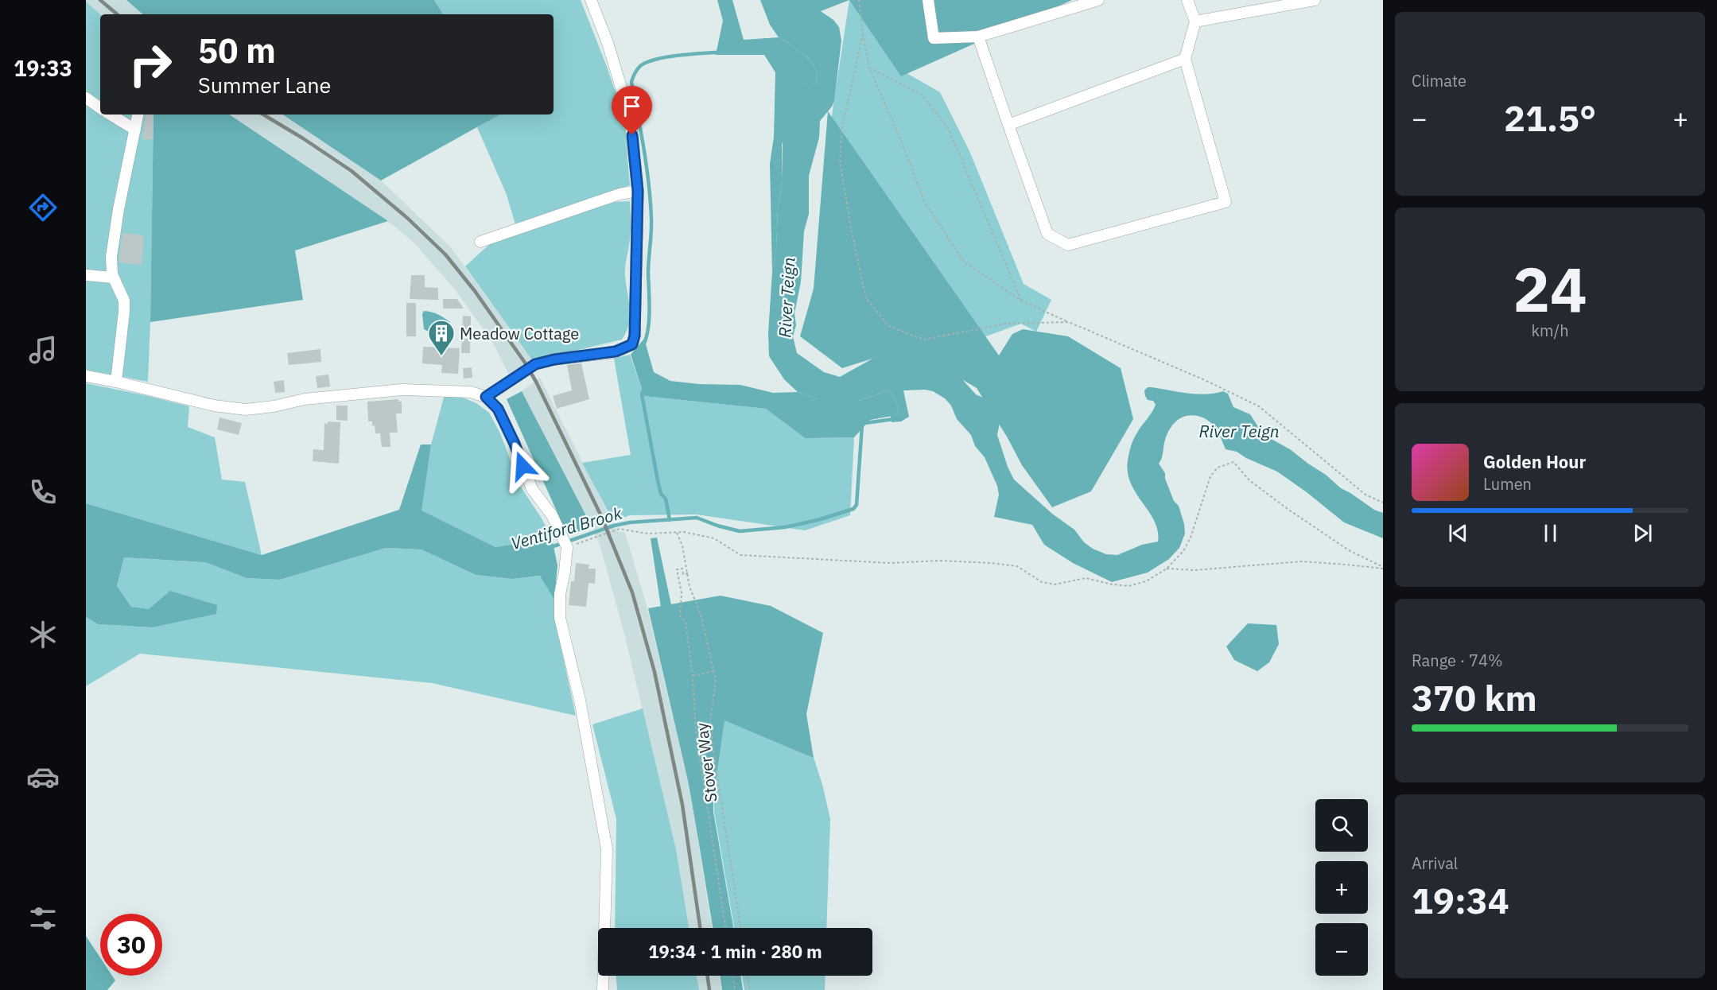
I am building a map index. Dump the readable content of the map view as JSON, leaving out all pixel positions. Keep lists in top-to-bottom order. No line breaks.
{"streets":{"path":["Stover Way"]},"water":["River Teign","Ventiford Brook"],"places":{"building":["Meadow Cottage"]},"page":{"tabs":"19:33","tile":["Climate",["24","km/h"],["Range · 74%","370 km"],["Arrival","19:34"]],"turn":["50 m","Summer Lane"],"heat":["−","21.5°","+"],"song":["Golden Hour","Lumen"],"map_buttons":["+","−"],"limit":"30","trip":"19:34 · 1 min · 280 m"}}
